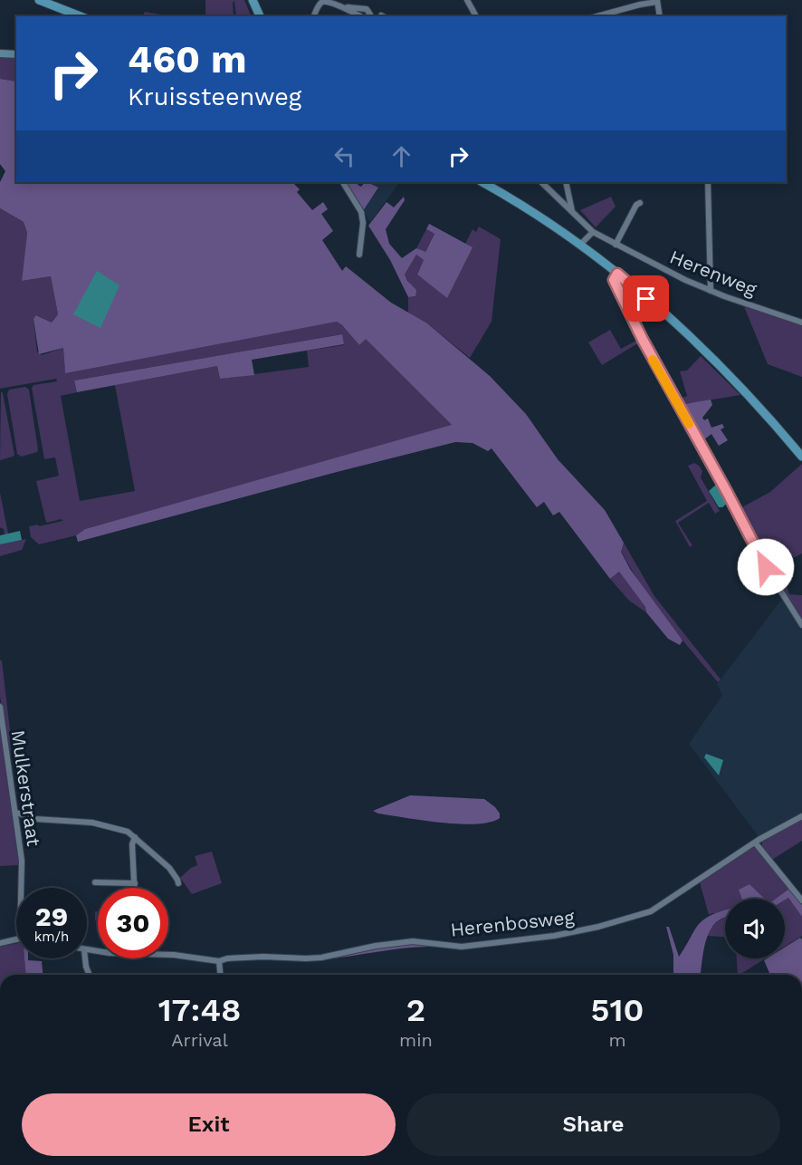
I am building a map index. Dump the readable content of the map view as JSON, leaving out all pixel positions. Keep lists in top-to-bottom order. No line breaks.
{"streets":{"street":["Herenweg","Mulkerstraat","Herenbosweg"]},"page":{"turn":["460 m","Kruissteenweg"],"speed":"29 km/h","limit":"30","eta":["17:48","Arrival","2","min","510","m"],"buttons":["Exit","Share"]}}
